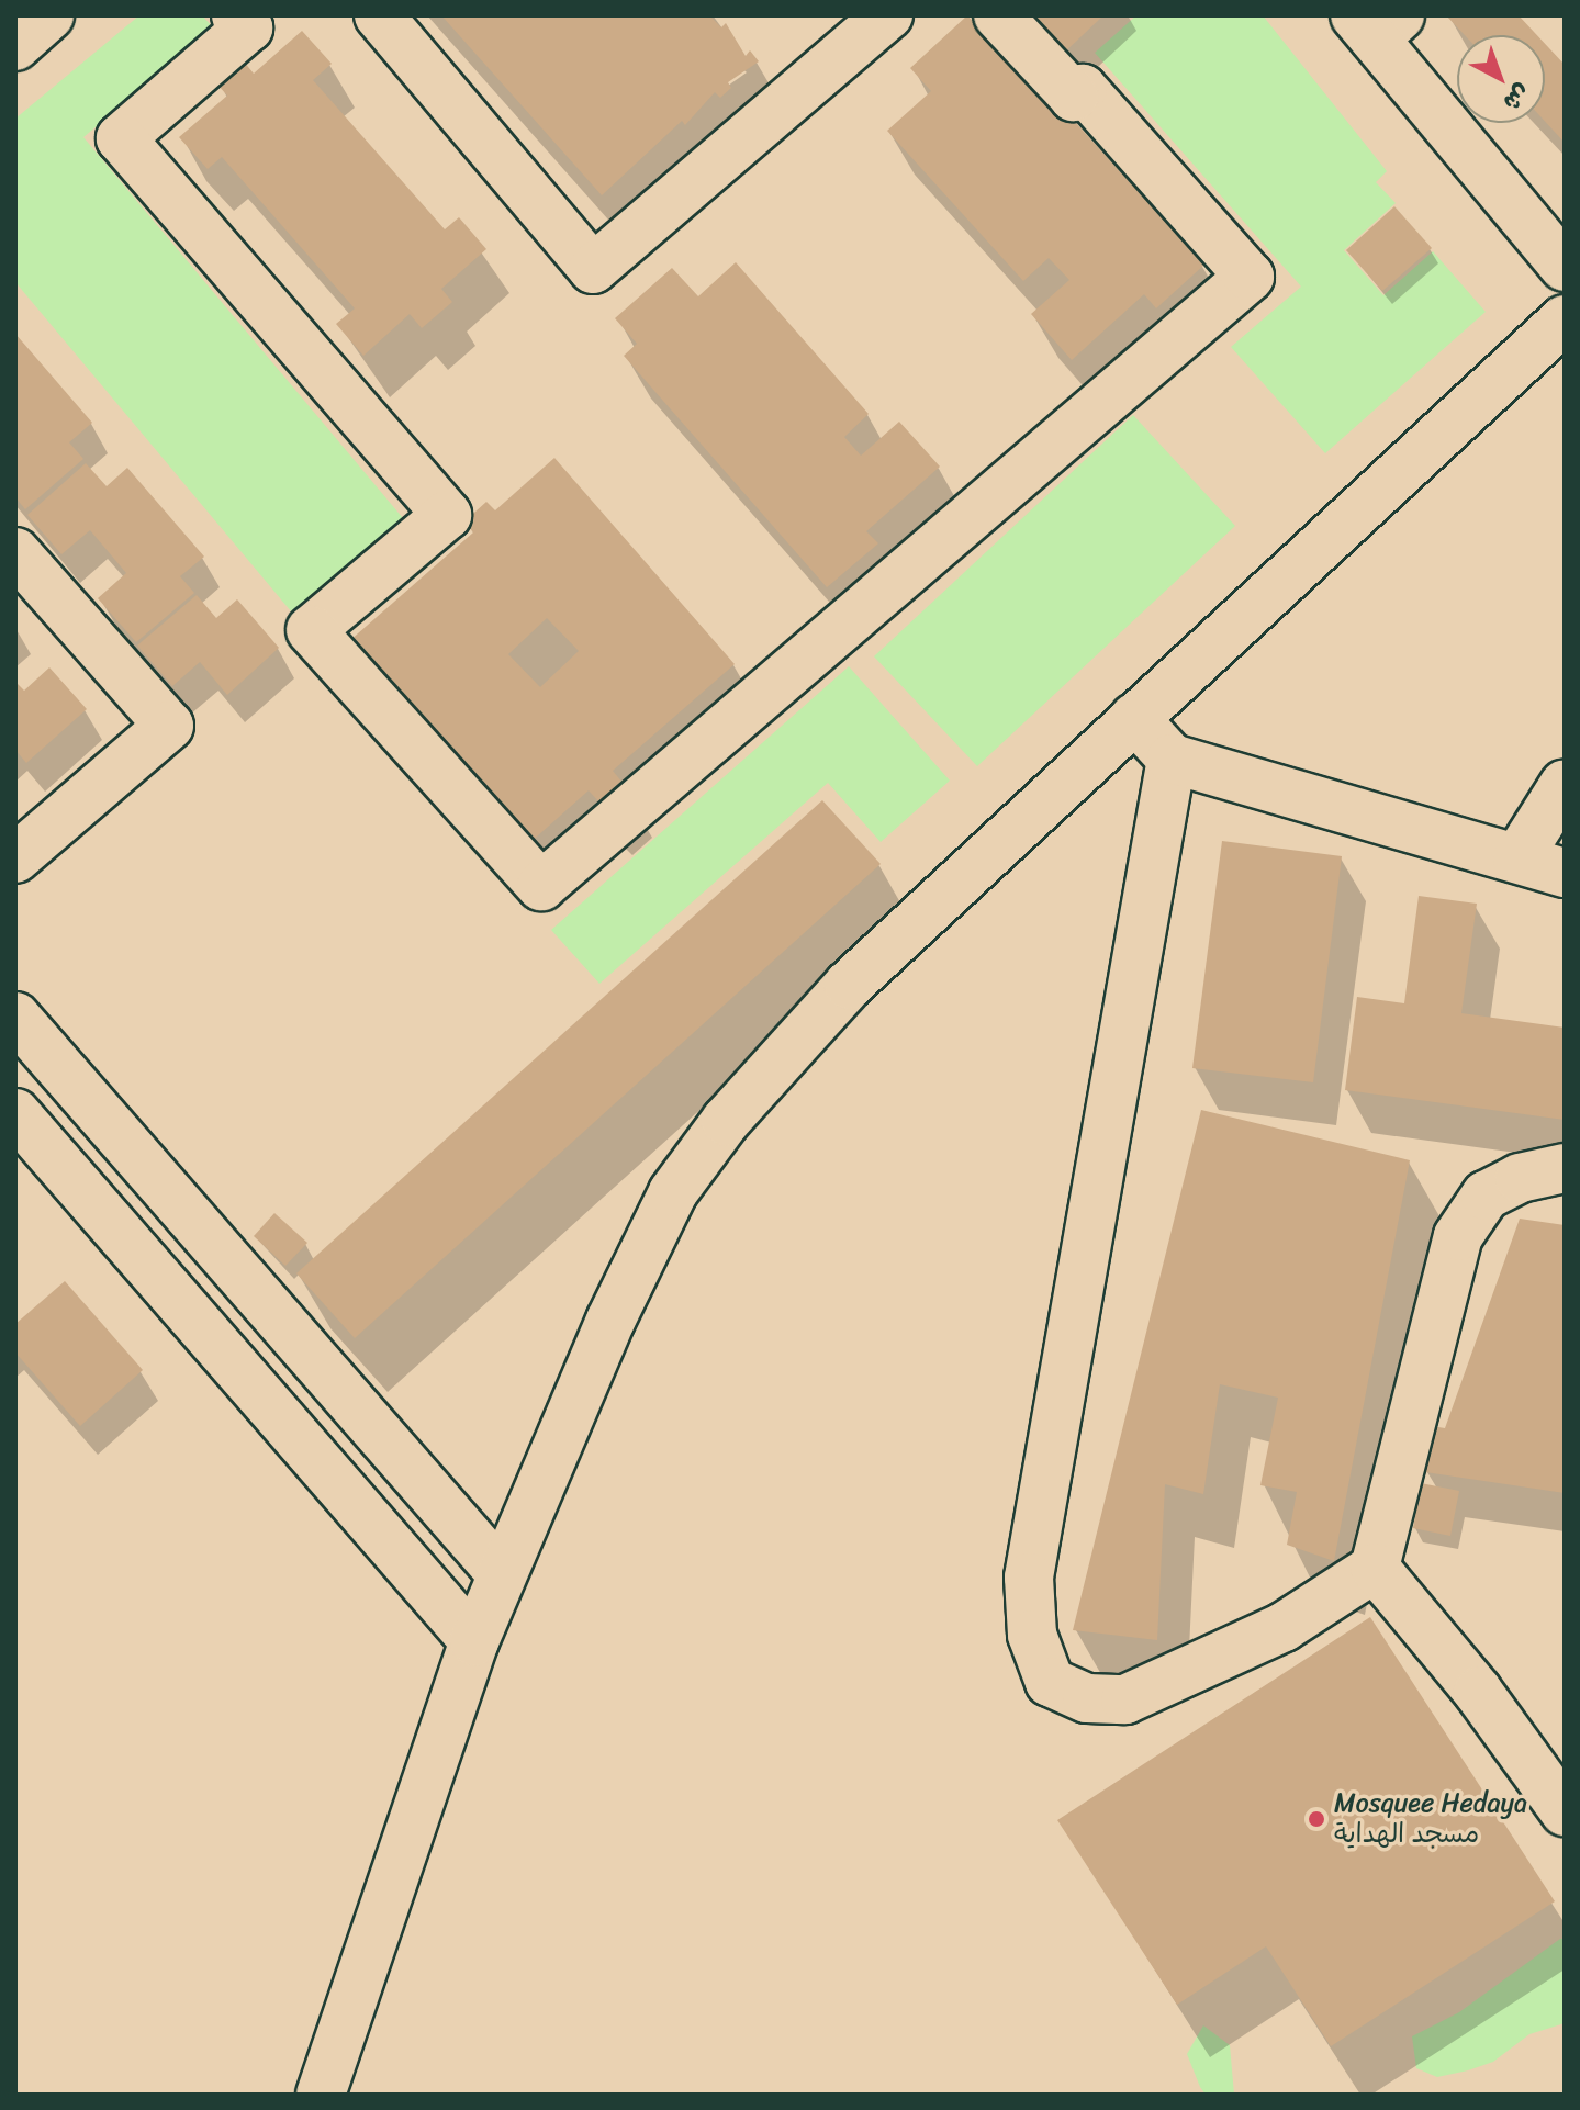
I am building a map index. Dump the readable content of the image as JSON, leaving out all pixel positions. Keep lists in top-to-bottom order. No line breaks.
{"places":["Mosquee Hedaya مسجد الهداية"],"north":"bottom right"}
